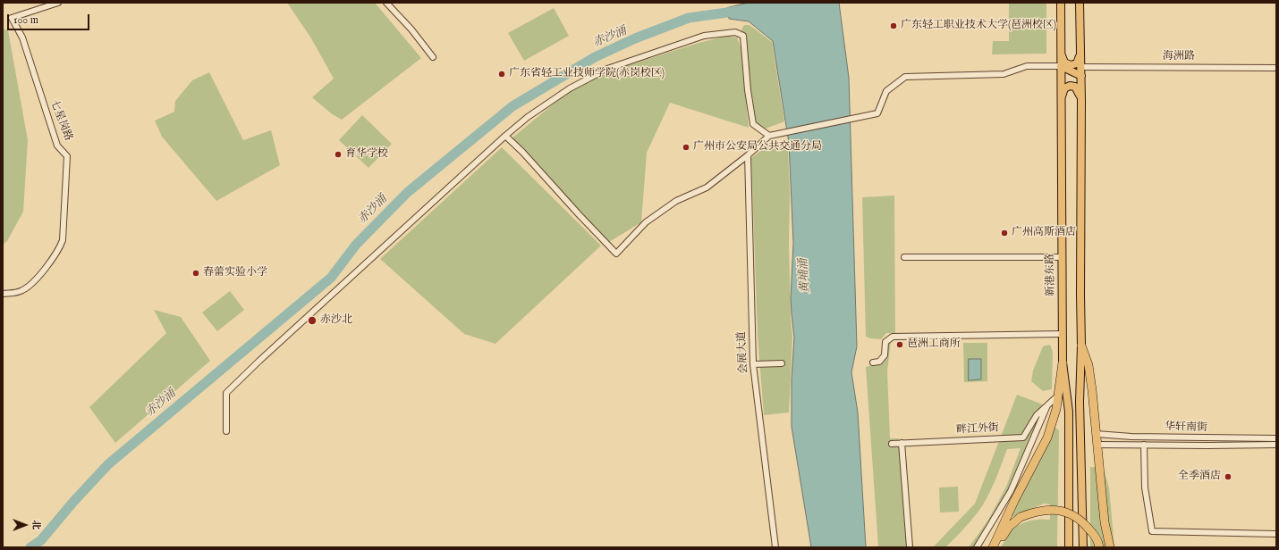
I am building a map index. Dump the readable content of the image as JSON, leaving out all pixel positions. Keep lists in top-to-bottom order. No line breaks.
{"streets":{"main road":["新港东路"],"street":["海洲路","七星岗路","会展大道","华轩南街","畔江外街"]},"water":["赤沙涌","黄埔涌"],"places":["广东轻工职业技术大学(琶洲校区)","广东省轻工业技师学院(赤岗校区)","广州市公安局公共交通分局","育华学校","广州高斯酒店","春蕾实验小学","赤沙北","琶洲工商所","全季酒店"],"scale_bar":"100 m","north":"right"}
